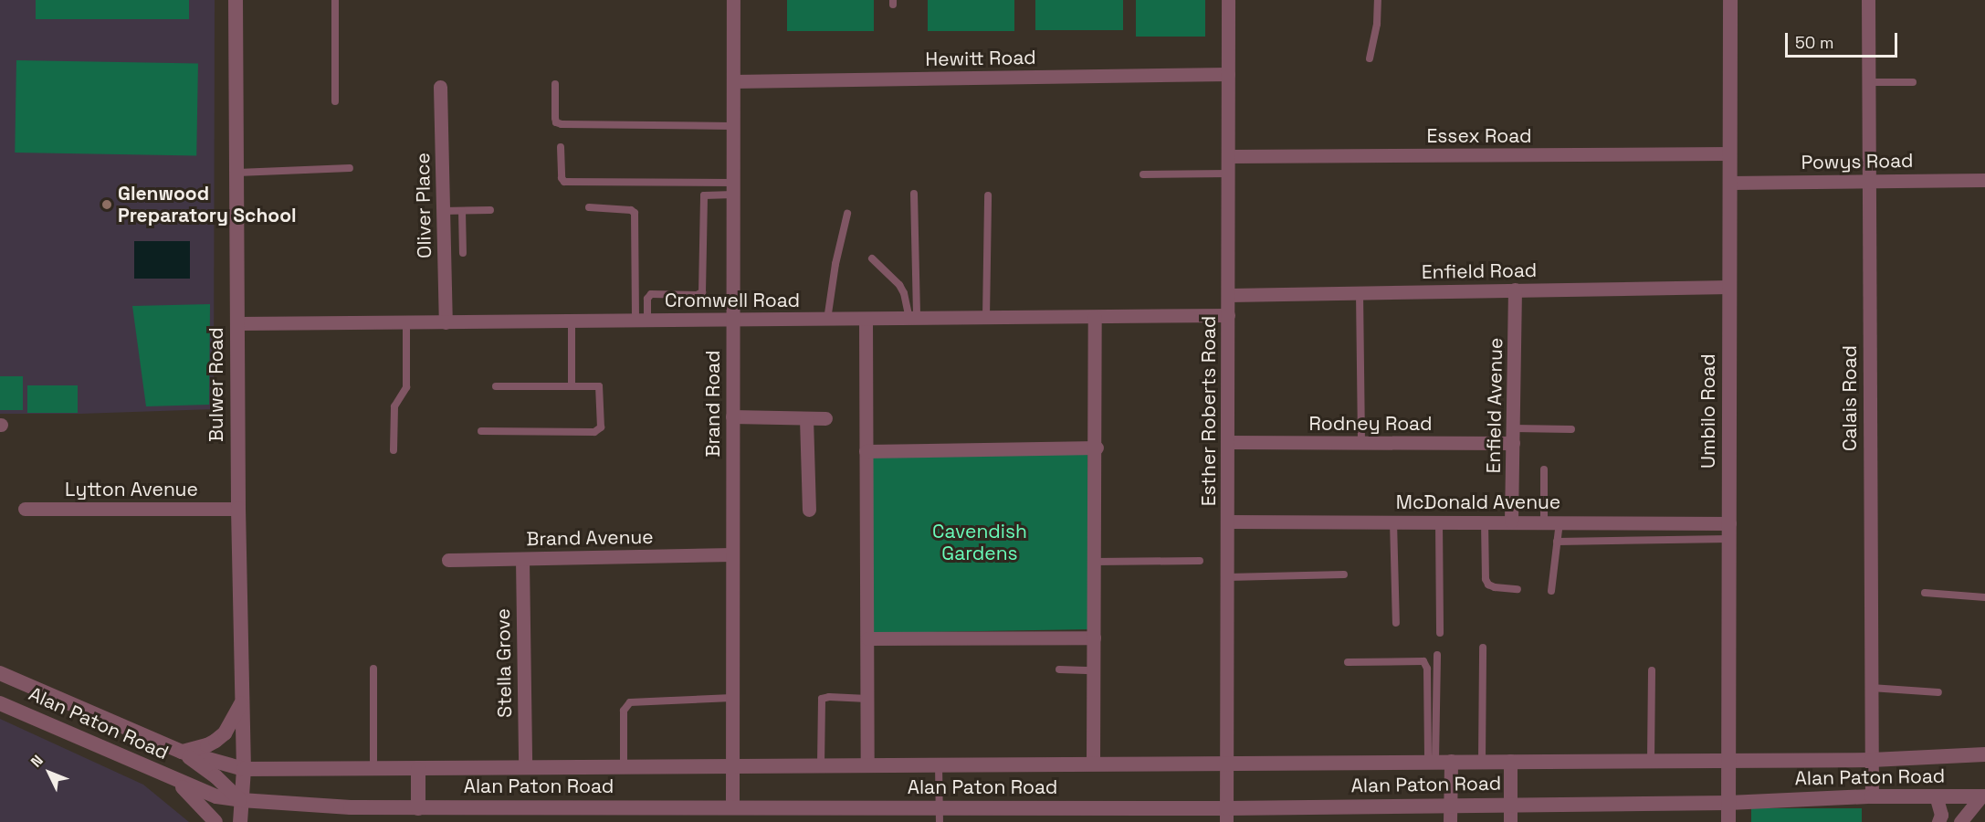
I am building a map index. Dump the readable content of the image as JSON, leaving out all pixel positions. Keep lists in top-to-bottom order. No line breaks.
{"streets":{"street":["Hewitt Road","Essex Road","Powys Road","Oliver Place","Enfield Road","Cromwell Road","Bulwer Road","Calais Road","Brand Road","Enfield Avenue","Esther Roberts Road","Umbilo Road","Rodney Road","Lytton Avenue","McDonald Avenue","Brand Avenue","Stella Grove","Alan Paton Road"]},"crossings":[["Hewitt Road","Brand Road"],["Hewitt Road","Esther Roberts Road"],["Essex Road","Esther Roberts Road"],["Essex Road","Umbilo Road"],["Powys Road","Calais Road"],["Powys Road","Umbilo Road"],["Oliver Place","Cromwell Road"],["Enfield Road","Enfield Avenue"],["Enfield Road","Esther Roberts Road"],["Enfield Road","Umbilo Road"],["Cromwell Road","Bulwer Road"],["Cromwell Road","Brand Road"],["Cromwell Road","Esther Roberts Road"],["Bulwer Road","Lytton Avenue"],["Bulwer Road","Alan Paton Road"],["Calais Road","Alan Paton Road"],["Brand Road","Brand Avenue"],["Brand Road","Alan Paton Road"],["Enfield Avenue","Rodney Road"],["Enfield Avenue","McDonald Avenue"],["Esther Roberts Road","Rodney Road"],["Esther Roberts Road","McDonald Avenue"],["Esther Roberts Road","Alan Paton Road"],["Umbilo Road","McDonald Avenue"],["Umbilo Road","Alan Paton Road"],["Brand Avenue","Stella Grove"],["Stella Grove","Alan Paton Road"]],"parks":["Cavendish Gardens"],"places":["Glenwood Preparatory School"],"scale_bar":"50 m","north":"top left"}
